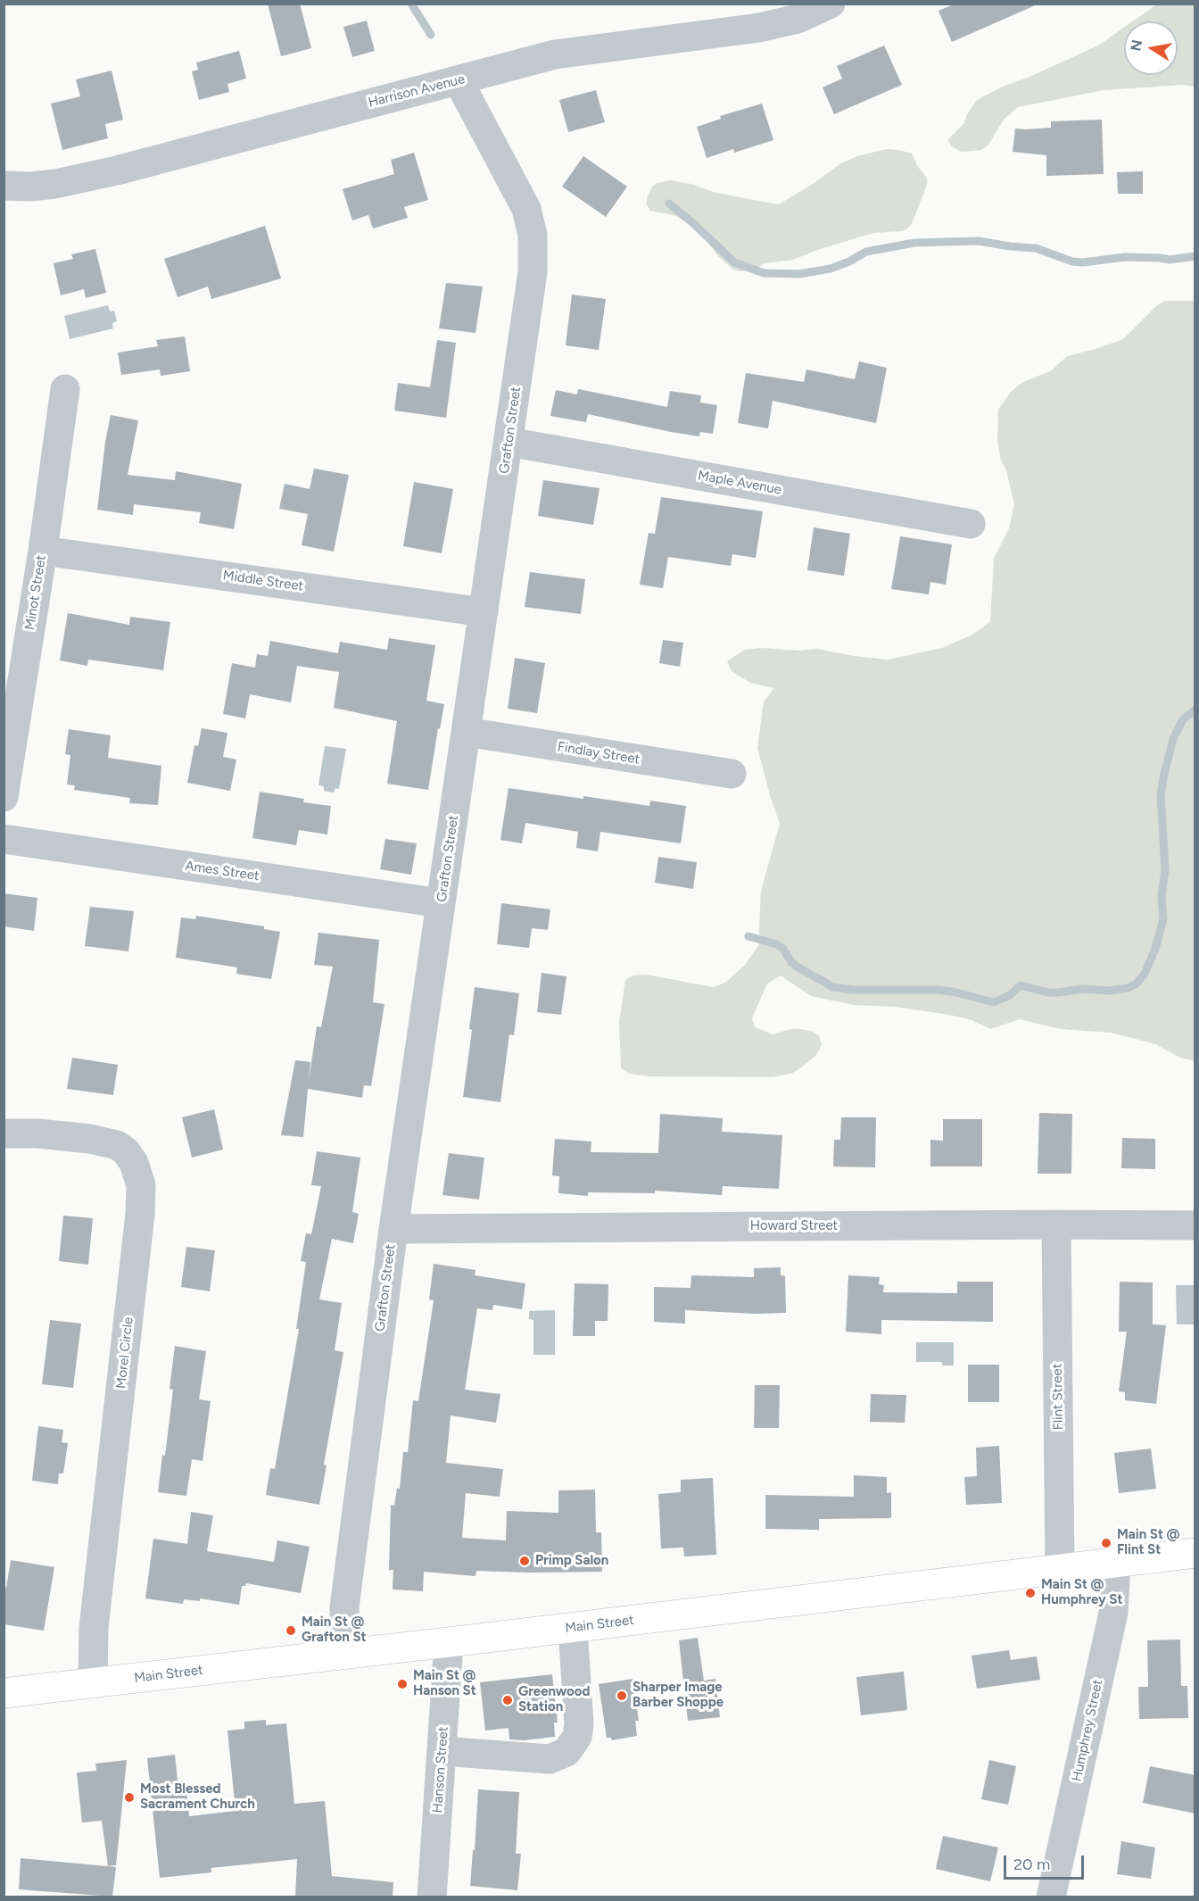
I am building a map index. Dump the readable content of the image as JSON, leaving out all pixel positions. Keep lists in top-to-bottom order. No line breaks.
{"streets":{"main road":["Main Street"],"street":["Harrison Avenue","Grafton Street","Maple Avenue","Middle Street","Minot Street","Findlay Street","Ames Street","Howard Street","Morel Circle","Flint Street","Humphrey Street","Hanson Street"]},"crossings":[["Harrison Avenue","Grafton Street"],["Grafton Street","Maple Avenue"],["Grafton Street","Middle Street"],["Grafton Street","Findlay Street"],["Grafton Street","Ames Street"],["Grafton Street","Howard Street"],["Grafton Street","Main Street"],["Middle Street","Minot Street"],["Howard Street","Flint Street"],["Morel Circle","Main Street"],["Flint Street","Main Street"],["Main Street","Humphrey Street"],["Main Street","Hanson Street"]],"places":["Main St @ Flint St","Primp Salon","Main St @ Humphrey St","Main St @ Grafton St","Main St @ Hanson St","Sharper Image Barber Shoppe","Greenwood Station","Most Blessed Sacrament Church"],"scale_bar":"20 m","north":"left"}
